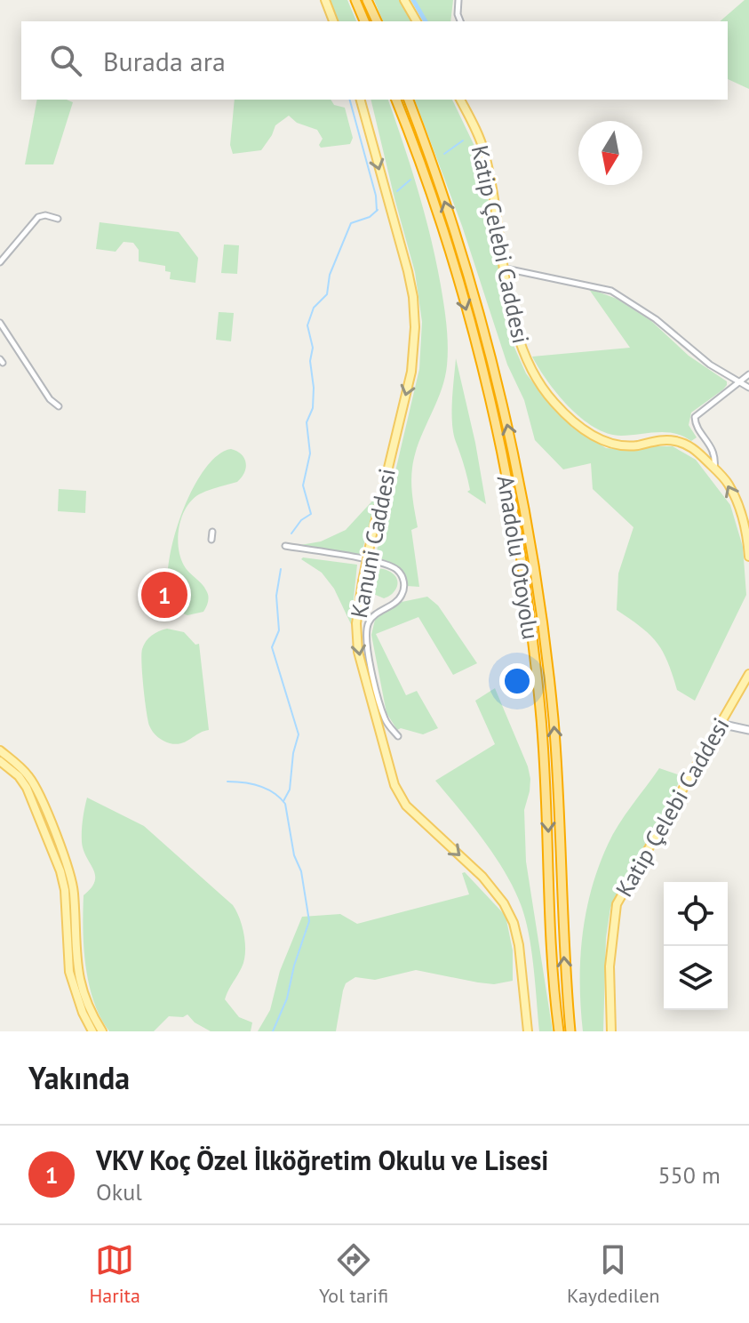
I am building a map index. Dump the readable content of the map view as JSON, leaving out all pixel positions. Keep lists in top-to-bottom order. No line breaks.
{"streets":{"highway":["Anadolu Otoyolu"],"main road":["Katip Çelebi Caddesi","Kanuni Caddesi"]},"one_way":["Kanuni Caddesi"],"north":"bottom","page":{"search":"Burada ara","pins":"1","heading":"Yakında","list":[{"mark":"1","name":"VKV Koç Özel İlköğretim Okulu ve Lisesi","note":"Okul","value":"550 m"}],"nav":["Harita","Yol tarifi","Kaydedilen"]}}
